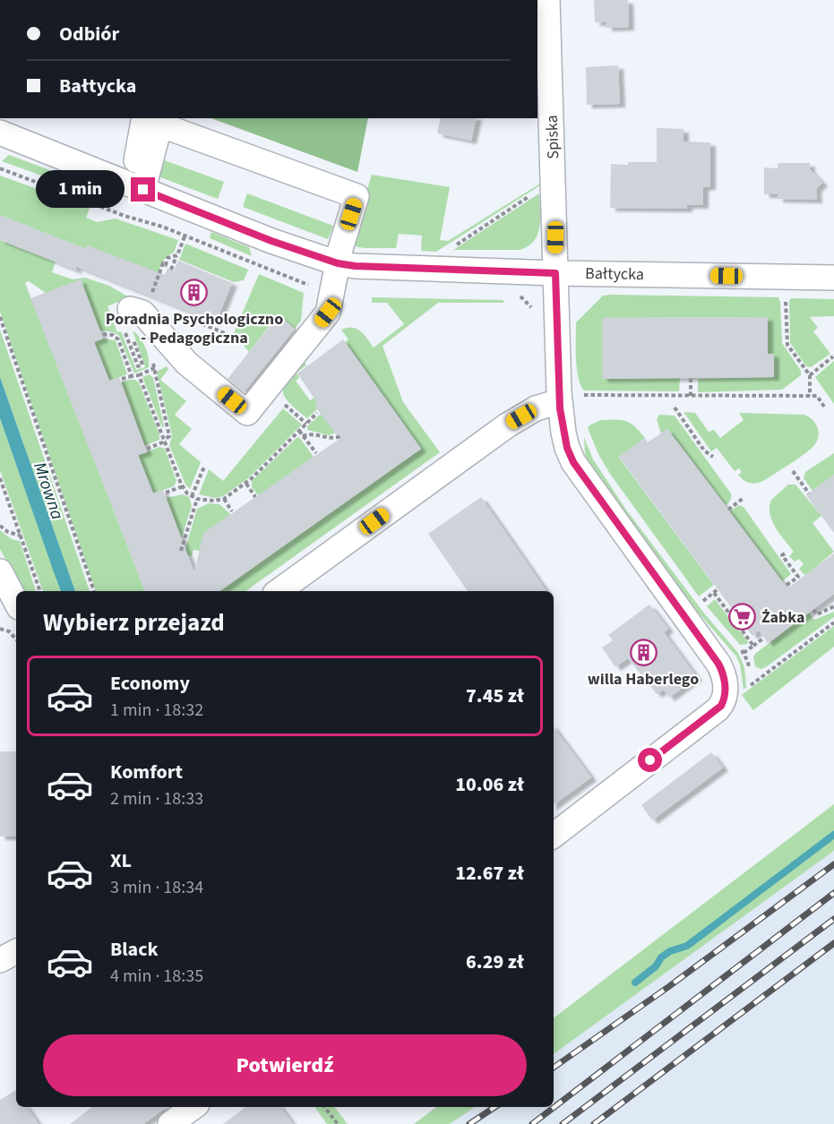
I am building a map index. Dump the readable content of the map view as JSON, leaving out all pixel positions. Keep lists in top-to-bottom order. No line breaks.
{"streets":{"street":["Spiska","Bałtycka"]},"crossings":[["Spiska","Bałtycka"]],"water":["Mrowna"],"places":{"building":["Poradnia Psychologiczno - Pedagogiczna","willa Haberlego"],"supermarket":["Żabka"]},"page":{"banner":["Odbiór","Bałtycka"],"bubble":"1 min","heading":"Wybierz przejazd","list":[{"name":"Economy","note":"1 min · 18:32","value":"7.45 zł"},{"name":"Komfort","note":"2 min · 18:33","value":"10.06 zł"},{"name":"XL","note":"3 min · 18:34","value":"12.67 zł"},{"name":"Black","note":"4 min · 18:35","value":"6.29 zł"}],"buttons":"Potwierdź"}}
